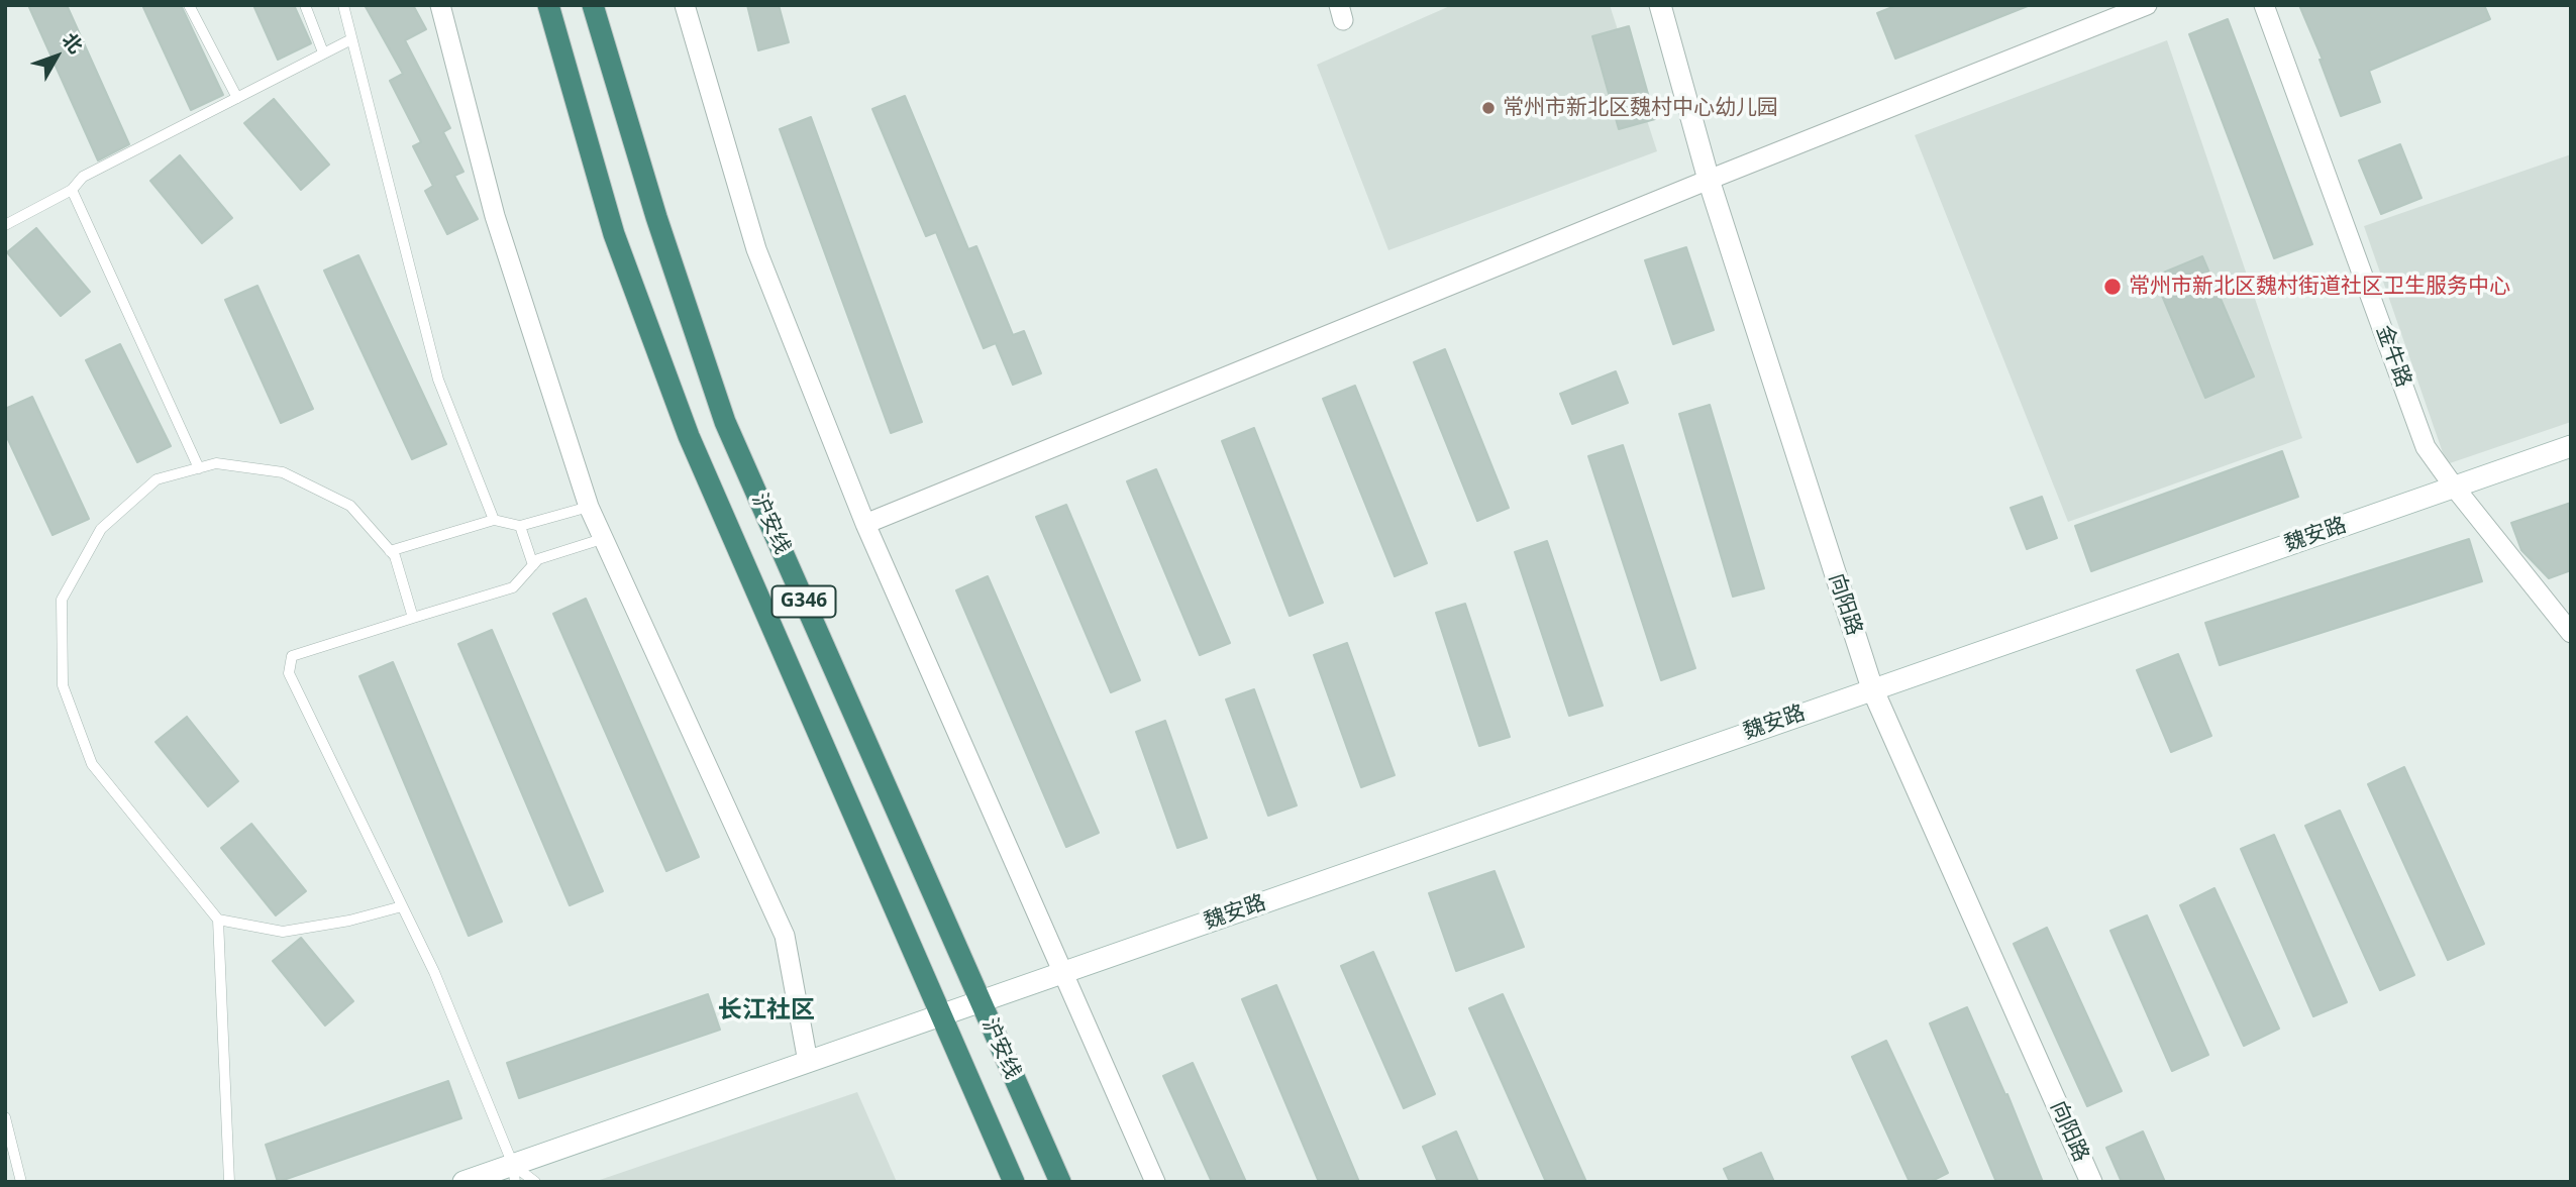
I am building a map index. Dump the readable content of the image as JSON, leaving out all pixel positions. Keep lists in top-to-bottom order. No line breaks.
{"streets":{"highway":["沪安线","G346"],"main road":["魏安路","向阳路"],"street":["金牛路"]},"crossings":[["金牛路","魏安路"],["沪安线","魏安路"],["魏安路","向阳路"]],"districts":["长江社区"],"places":["常州市新北区魏村中心幼儿园","常州市新北区魏村街道社区卫生服务中心"],"north":"top right"}
